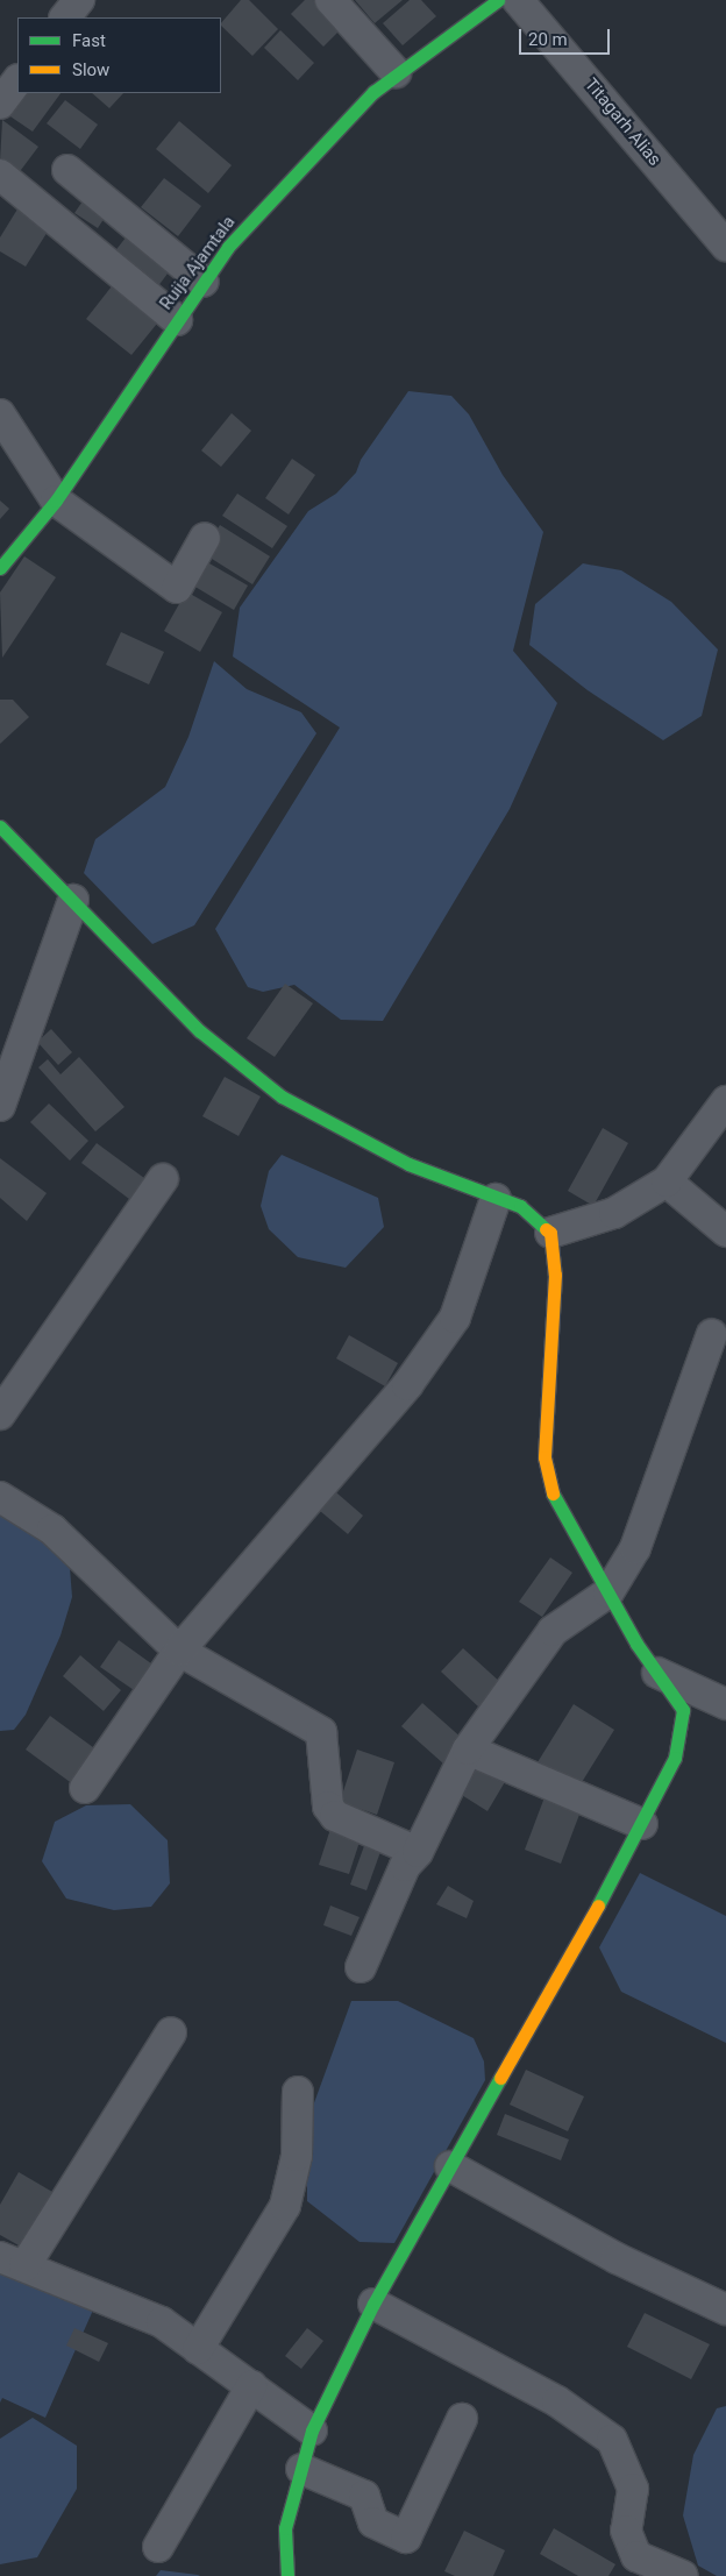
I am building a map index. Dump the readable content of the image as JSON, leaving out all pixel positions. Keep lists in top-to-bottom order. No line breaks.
{"streets":{"street":["Titagarh Alias","Ruija Ajamtala"]},"legend":["Fast","Slow"],"scale_bar":"20 m"}
